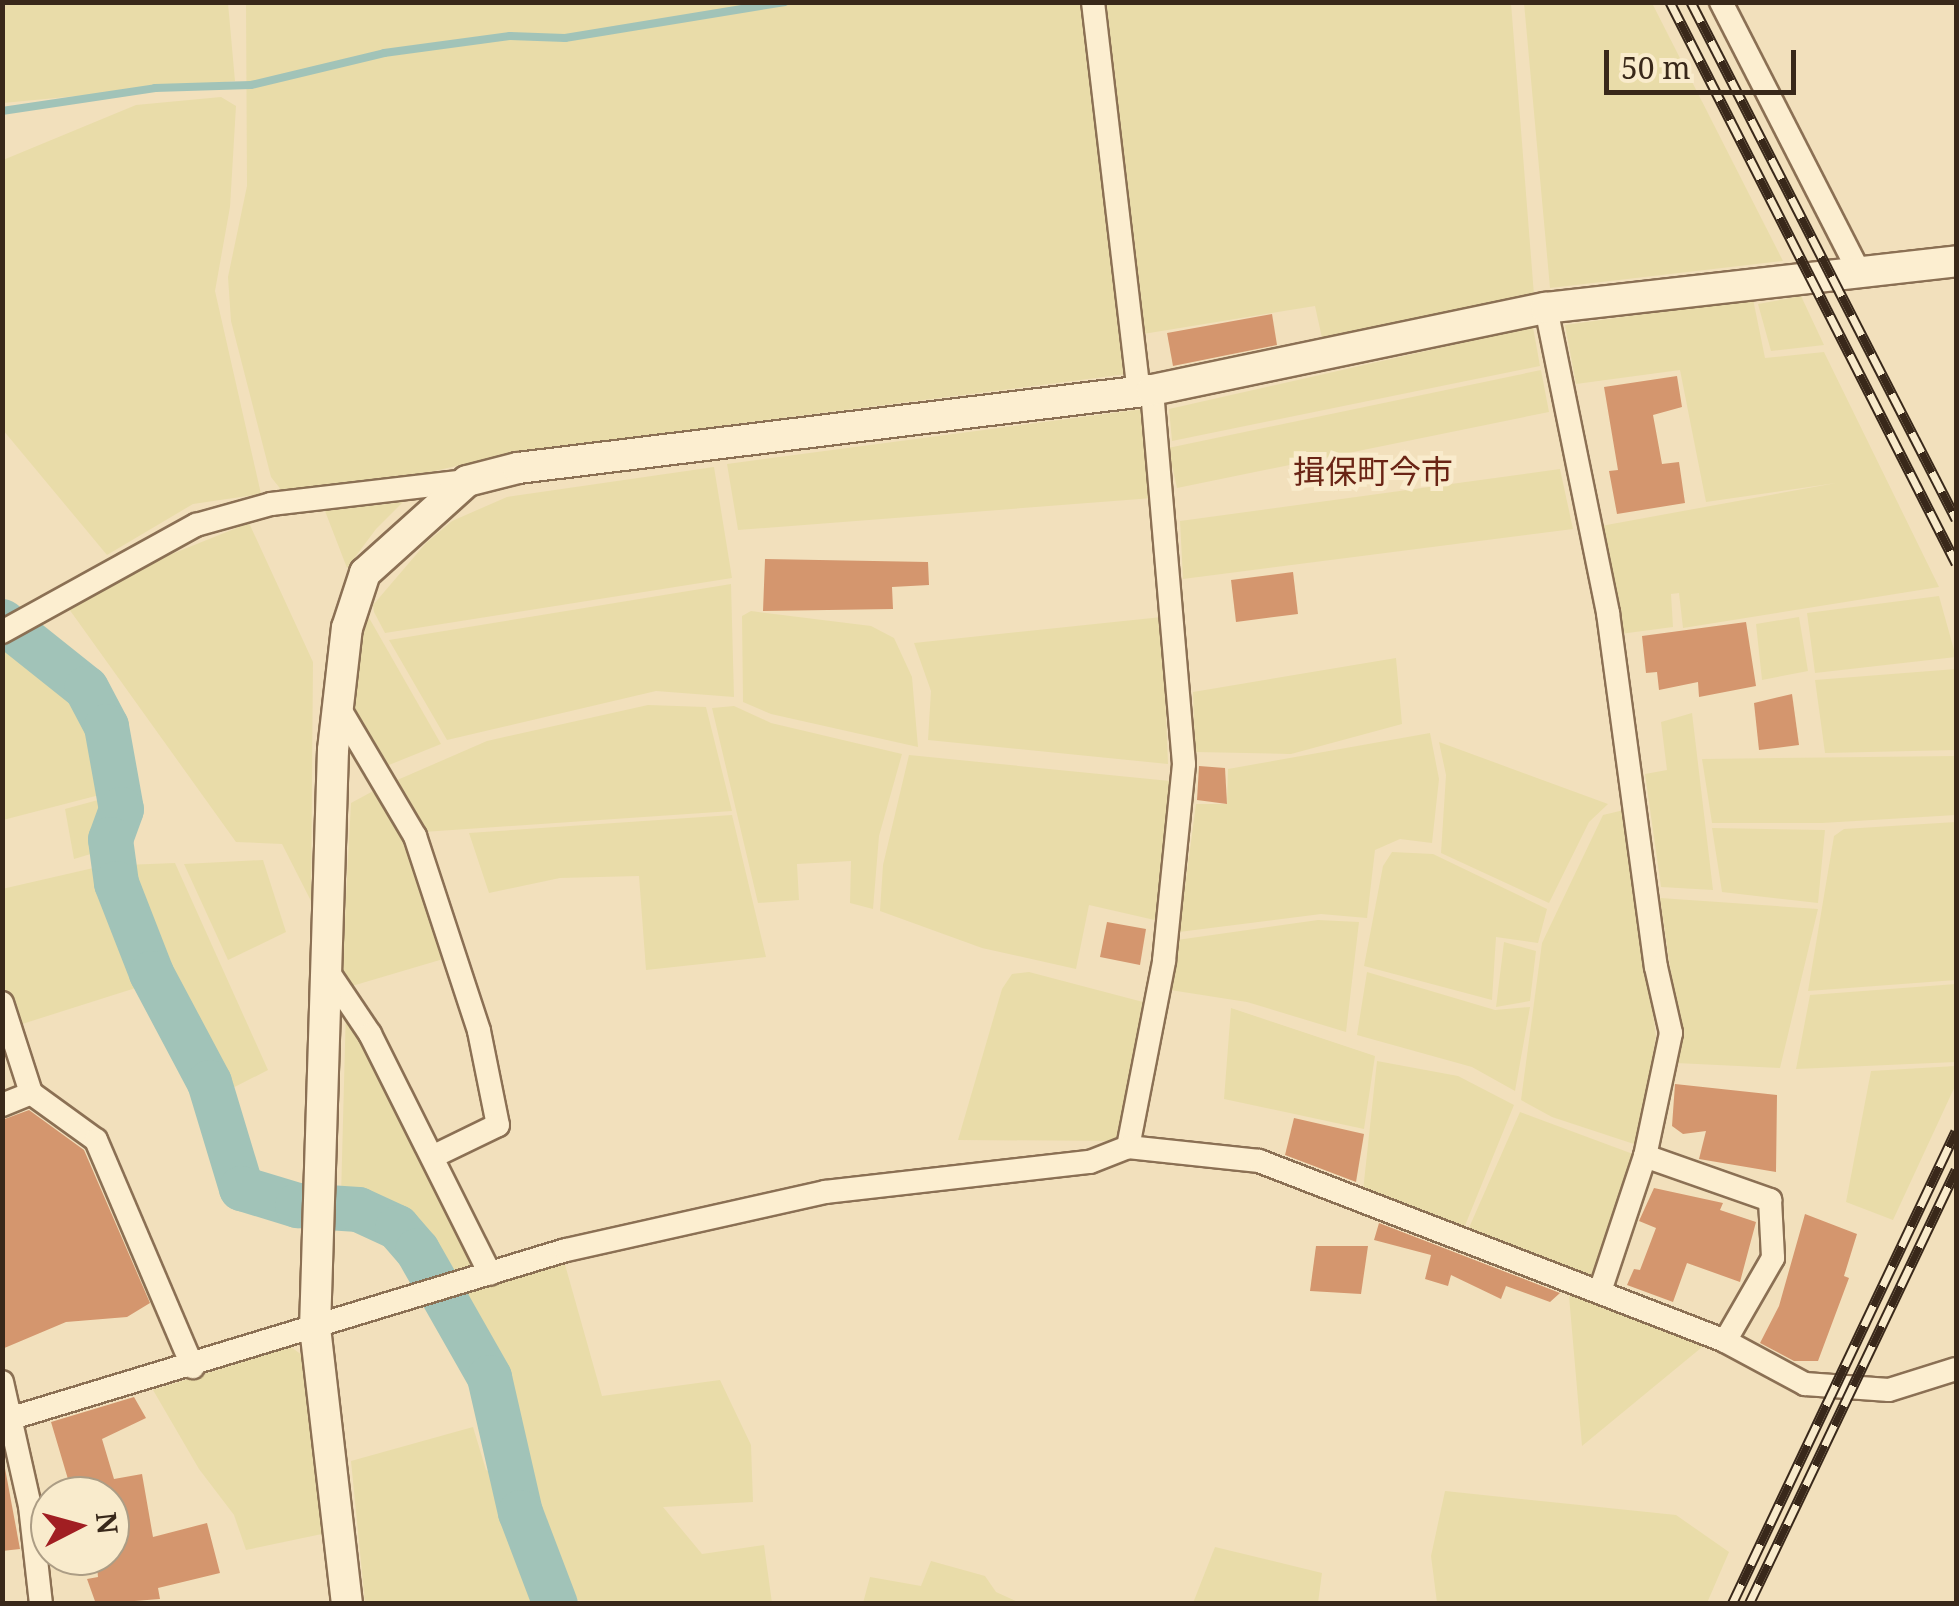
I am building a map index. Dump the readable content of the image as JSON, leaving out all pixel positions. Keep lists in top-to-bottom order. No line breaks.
{"districts":["揖保町今市"],"scale_bar":"50 m","north":"right"}
